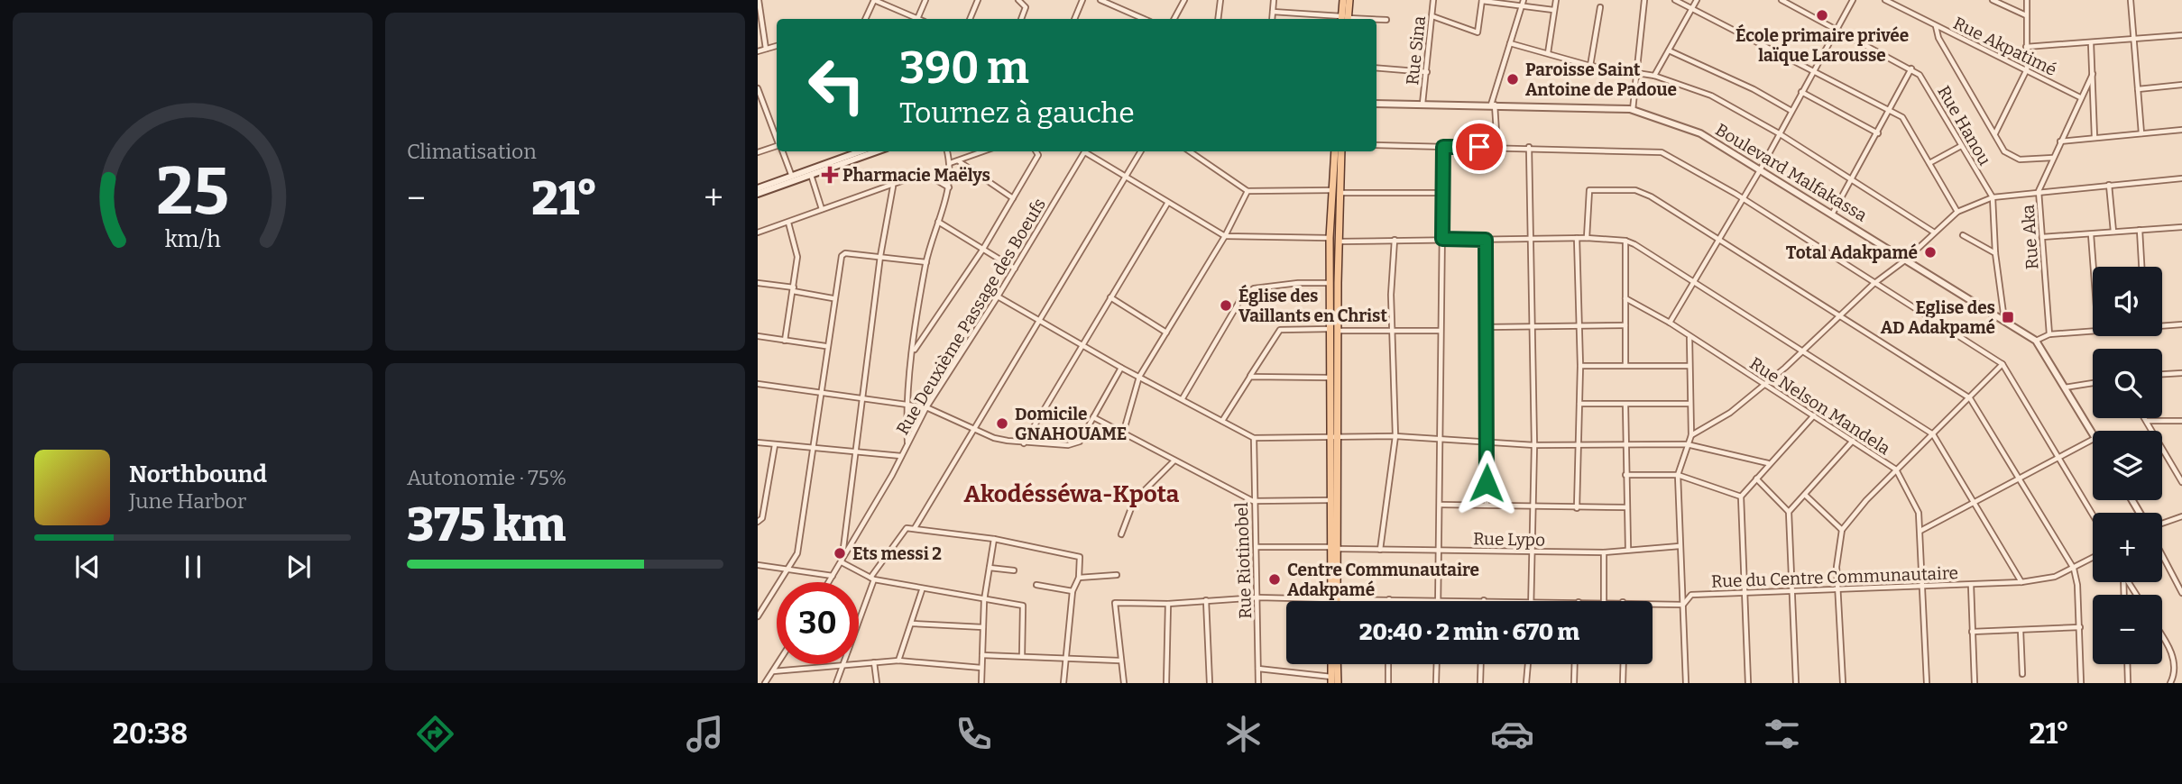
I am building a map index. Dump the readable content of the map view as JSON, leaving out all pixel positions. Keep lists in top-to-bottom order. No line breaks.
{"streets":{"street":["Rue Akpatimé","Rue Sina","Rue Hanou","Boulevard Malfakassa","Rue Aka","Rue Deuxième Passage des Boeufs","Rue Nelson Mandela","Rue Lypo","Rue Riotinobel","Rue du Centre Communautaire"]},"crossings":[["Rue Akpatimé","Rue Aka"],["Rue Sina","Boulevard Malfakassa"],["Rue Nelson Mandela","Rue du Centre Communautaire"],["Rue Riotinobel","Rue du Centre Communautaire"]],"districts":["Akodésséwa-Kpota"],"places":{"other":["École primaire privée laïque Larousse","Paroisse Saint Antoine de Padoue","Total Adakpamé","Église des Vaillants en Christ","Domicile GNAHOUAME","Ets messi 2","Centre Communautaire Adakpamé"],"health":["Pharmacie Maëlys"],"transit":["Eglise des AD Adakpamé"]},"page":{"tile":["Climatisation",["Autonomie · 75%","375 km"]],"turn":["390 m","Tournez à gauche"],"heat":["−","21°","+"],"map_buttons":["+","−"],"song":["Northbound","June Harbor"],"limit":"30","trip":"20:40 · 2 min · 670 m","tabs":["20:38","21°"],"gauge":["25","km/h"]}}
